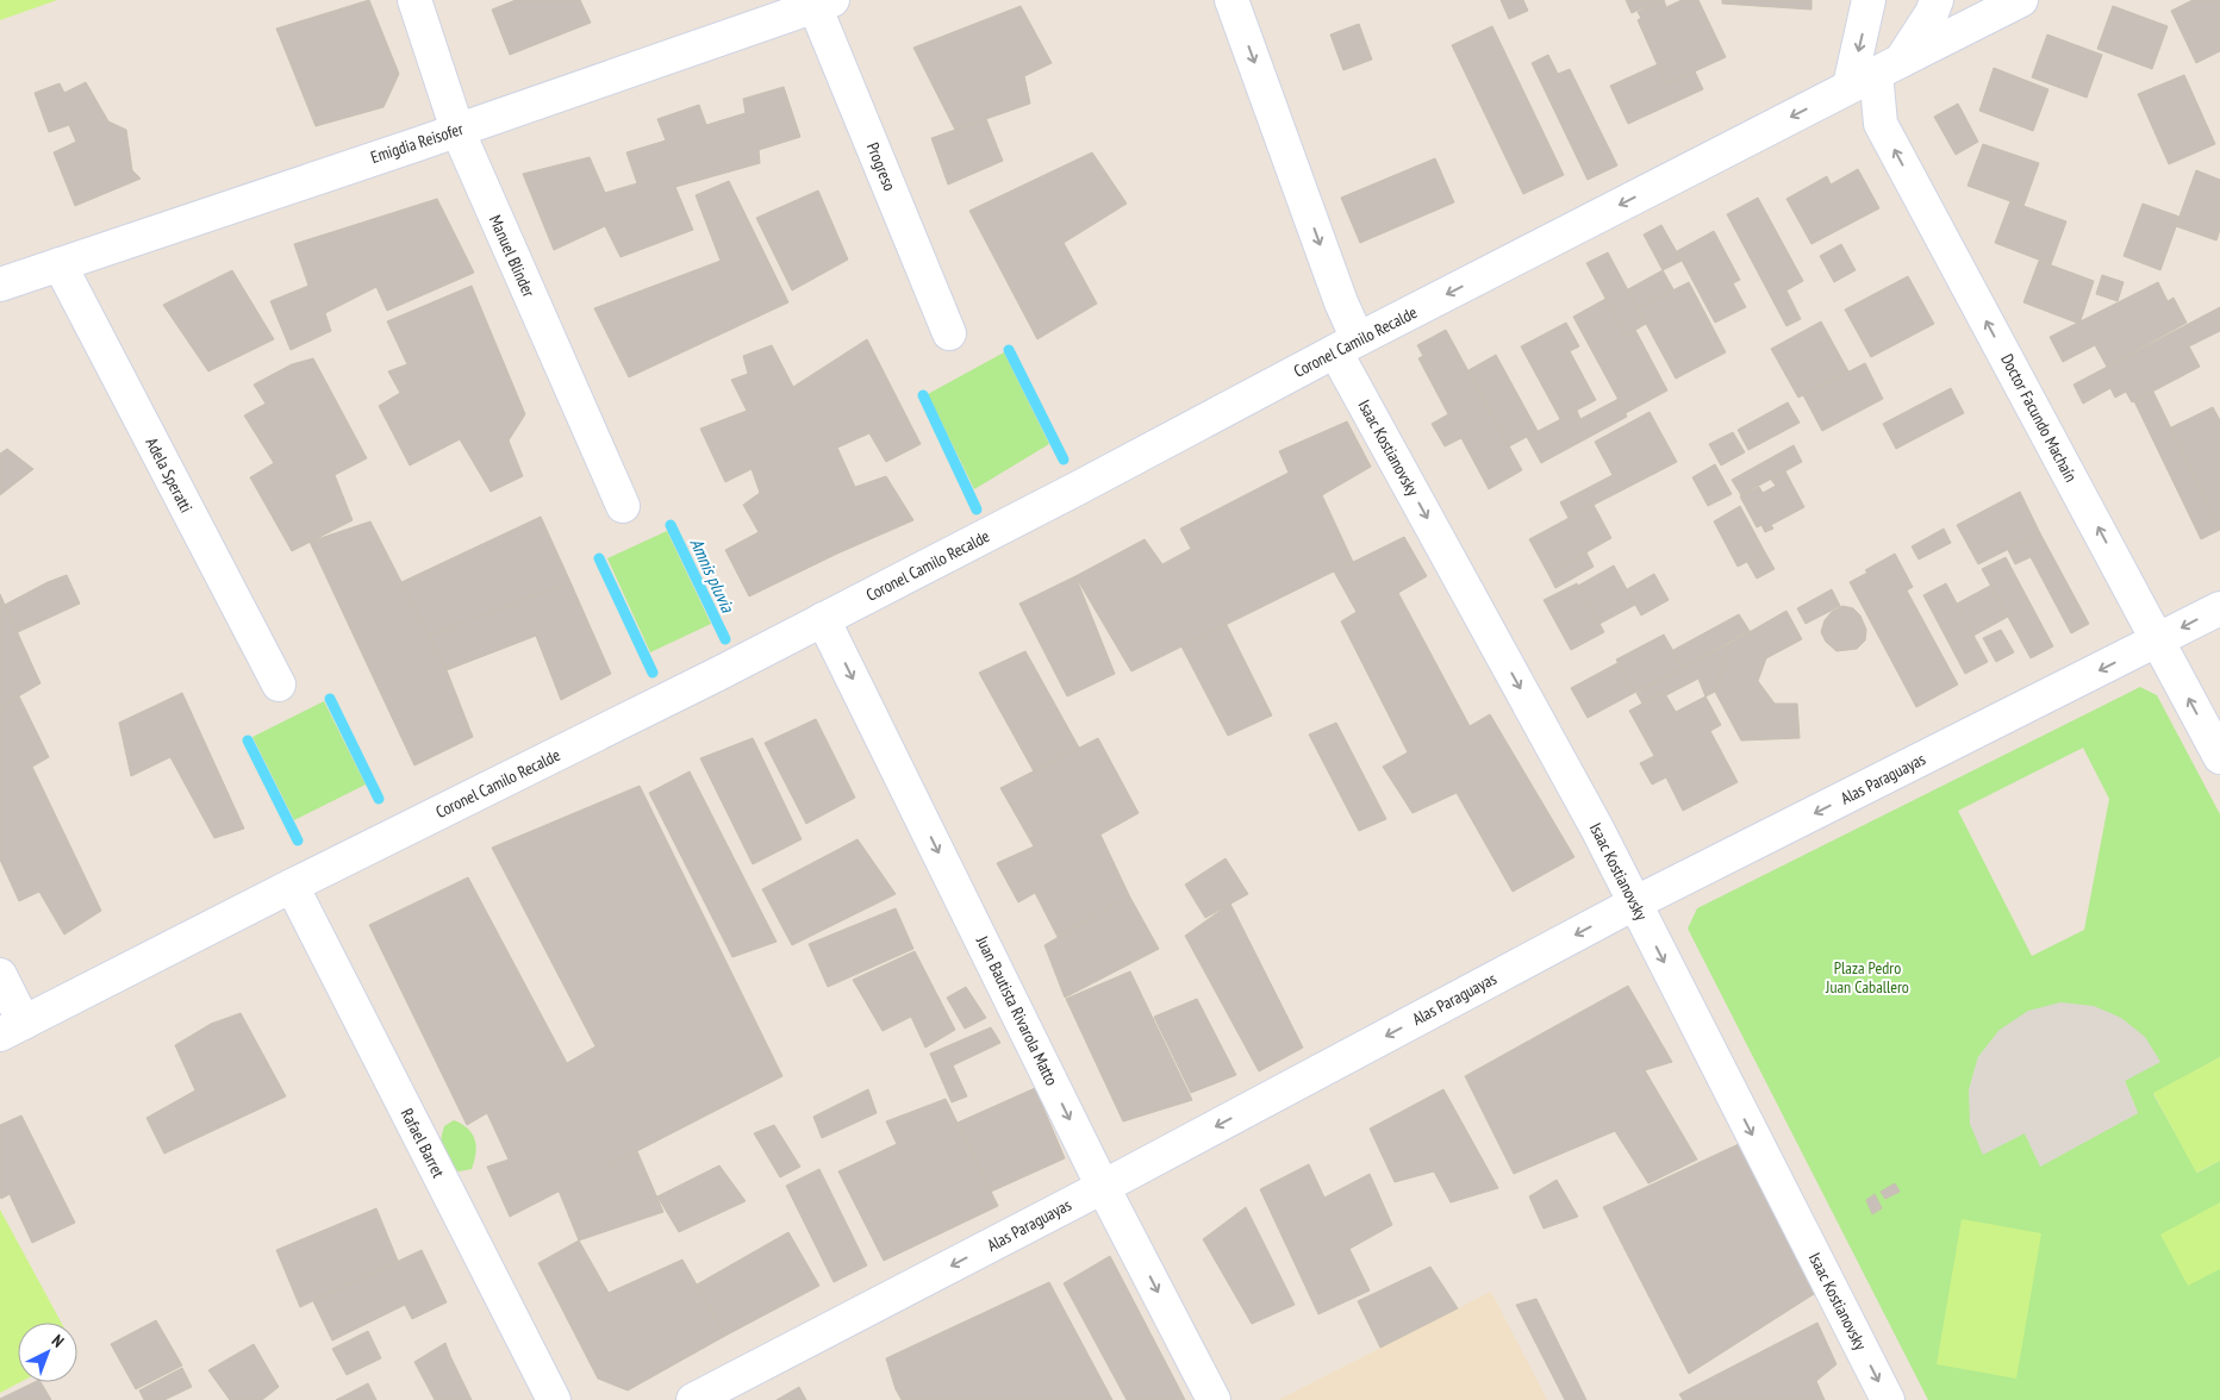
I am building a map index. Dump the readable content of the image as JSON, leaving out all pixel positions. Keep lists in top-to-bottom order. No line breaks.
{"streets":{"street":["Emigdia Reisofer","Progreso","Manuel Blinder","Coronel Camilo Recalde","Doctor Facundo Machaín","Isaac Kostianovsky","Adela Speratti","Alas Paraguayas","Juan Bautista Rivarola Matto","Rafael Barret"]},"crossings":[["Emigdia Reisofer","Progreso"],["Emigdia Reisofer","Manuel Blinder"],["Emigdia Reisofer","Adela Speratti"],["Coronel Camilo Recalde","Doctor Facundo Machaín"],["Coronel Camilo Recalde","Isaac Kostianovsky"],["Coronel Camilo Recalde","Juan Bautista Rivarola Matto"],["Coronel Camilo Recalde","Rafael Barret"],["Doctor Facundo Machaín","Alas Paraguayas"],["Isaac Kostianovsky","Alas Paraguayas"],["Alas Paraguayas","Juan Bautista Rivarola Matto"]],"one_way":["Doctor Facundo Machaín","Isaac Kostianovsky","Alas Paraguayas","Juan Bautista Rivarola Matto"],"water":["Amnis pluvia"],"parks":["Plaza Pedro Juan Caballero"],"north":"top right"}
